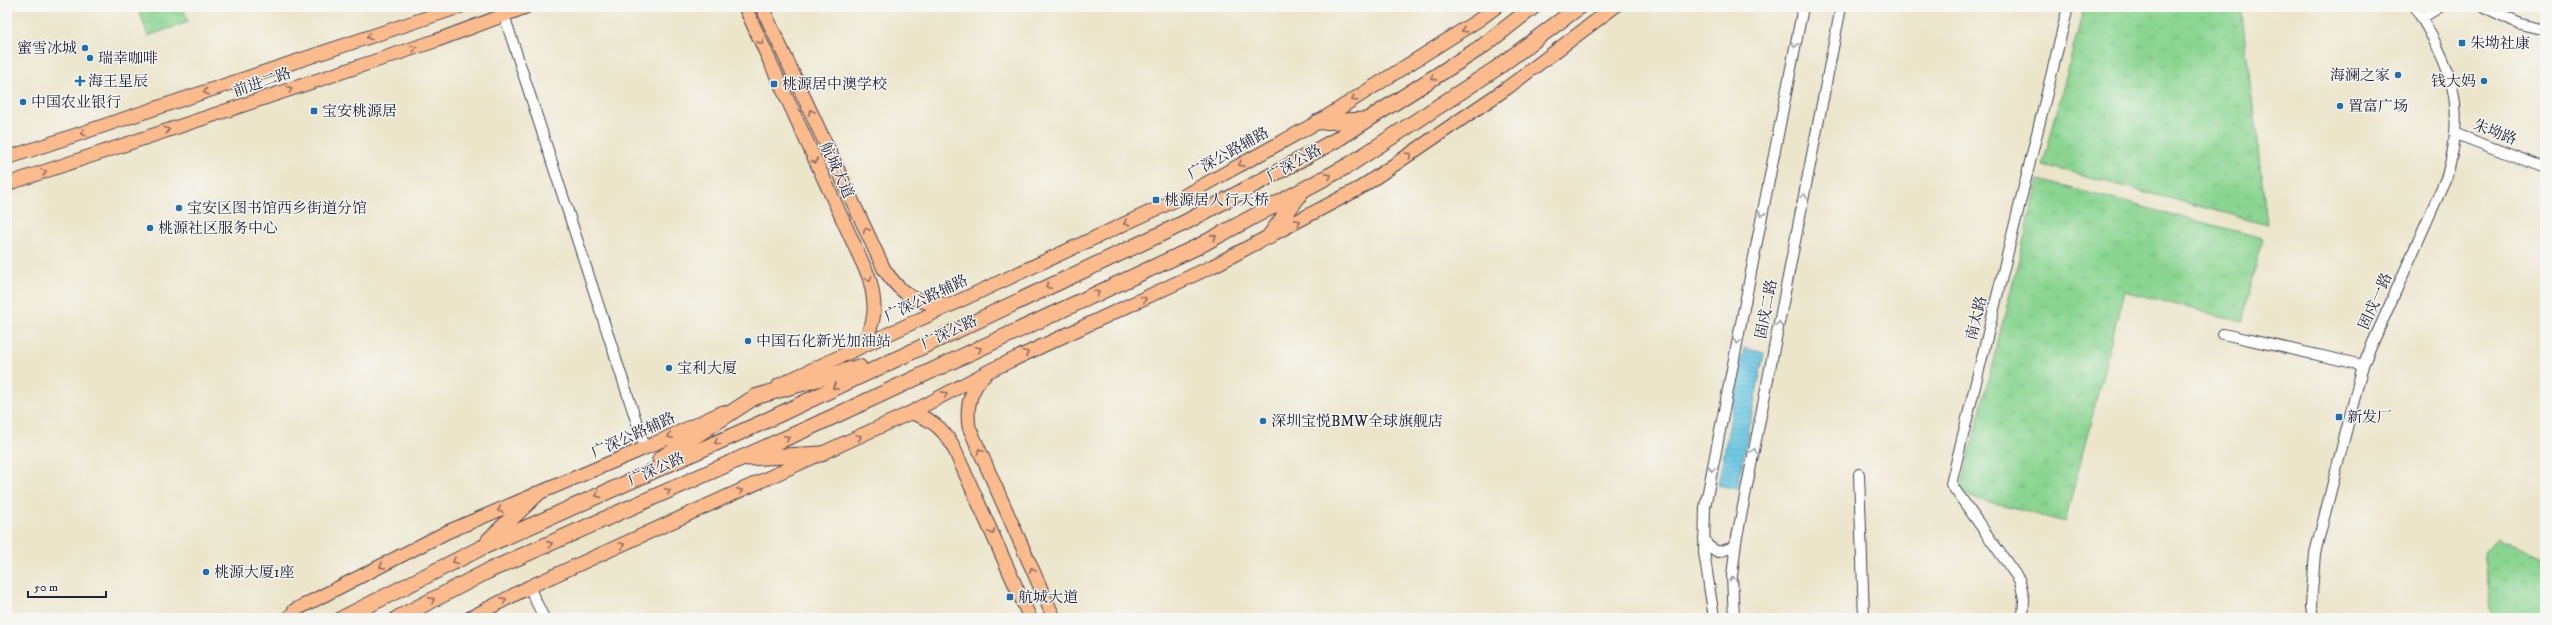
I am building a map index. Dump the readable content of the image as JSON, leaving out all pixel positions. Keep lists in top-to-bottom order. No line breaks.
{"streets":{"highway":["广深公路"],"main road":["前进二路","广深公路辅路","航城大道"],"street":["朱坳路","固戍一路","固戍二路","南太路"]},"crossings":[["朱坳路","固戍一路"],["广深公路辅路","航城大道"]],"places":{"transit":["朱坳社康","桃源居中澳学校","宝安桃源居","桃源居人行天桥","新发厂","航城大道"],"other":["蜜雪冰城","瑞幸咖啡","海澜之家","钱大妈","中国农业银行","置富广场","宝安区图书馆西乡街道分馆","桃源社区服务中心","中国石化新光加油站","宝利大厦","深圳宝悦BMW全球旗舰店","桃源大厦1座"],"health":["海王星辰"]},"scale_bar":"50 m"}
